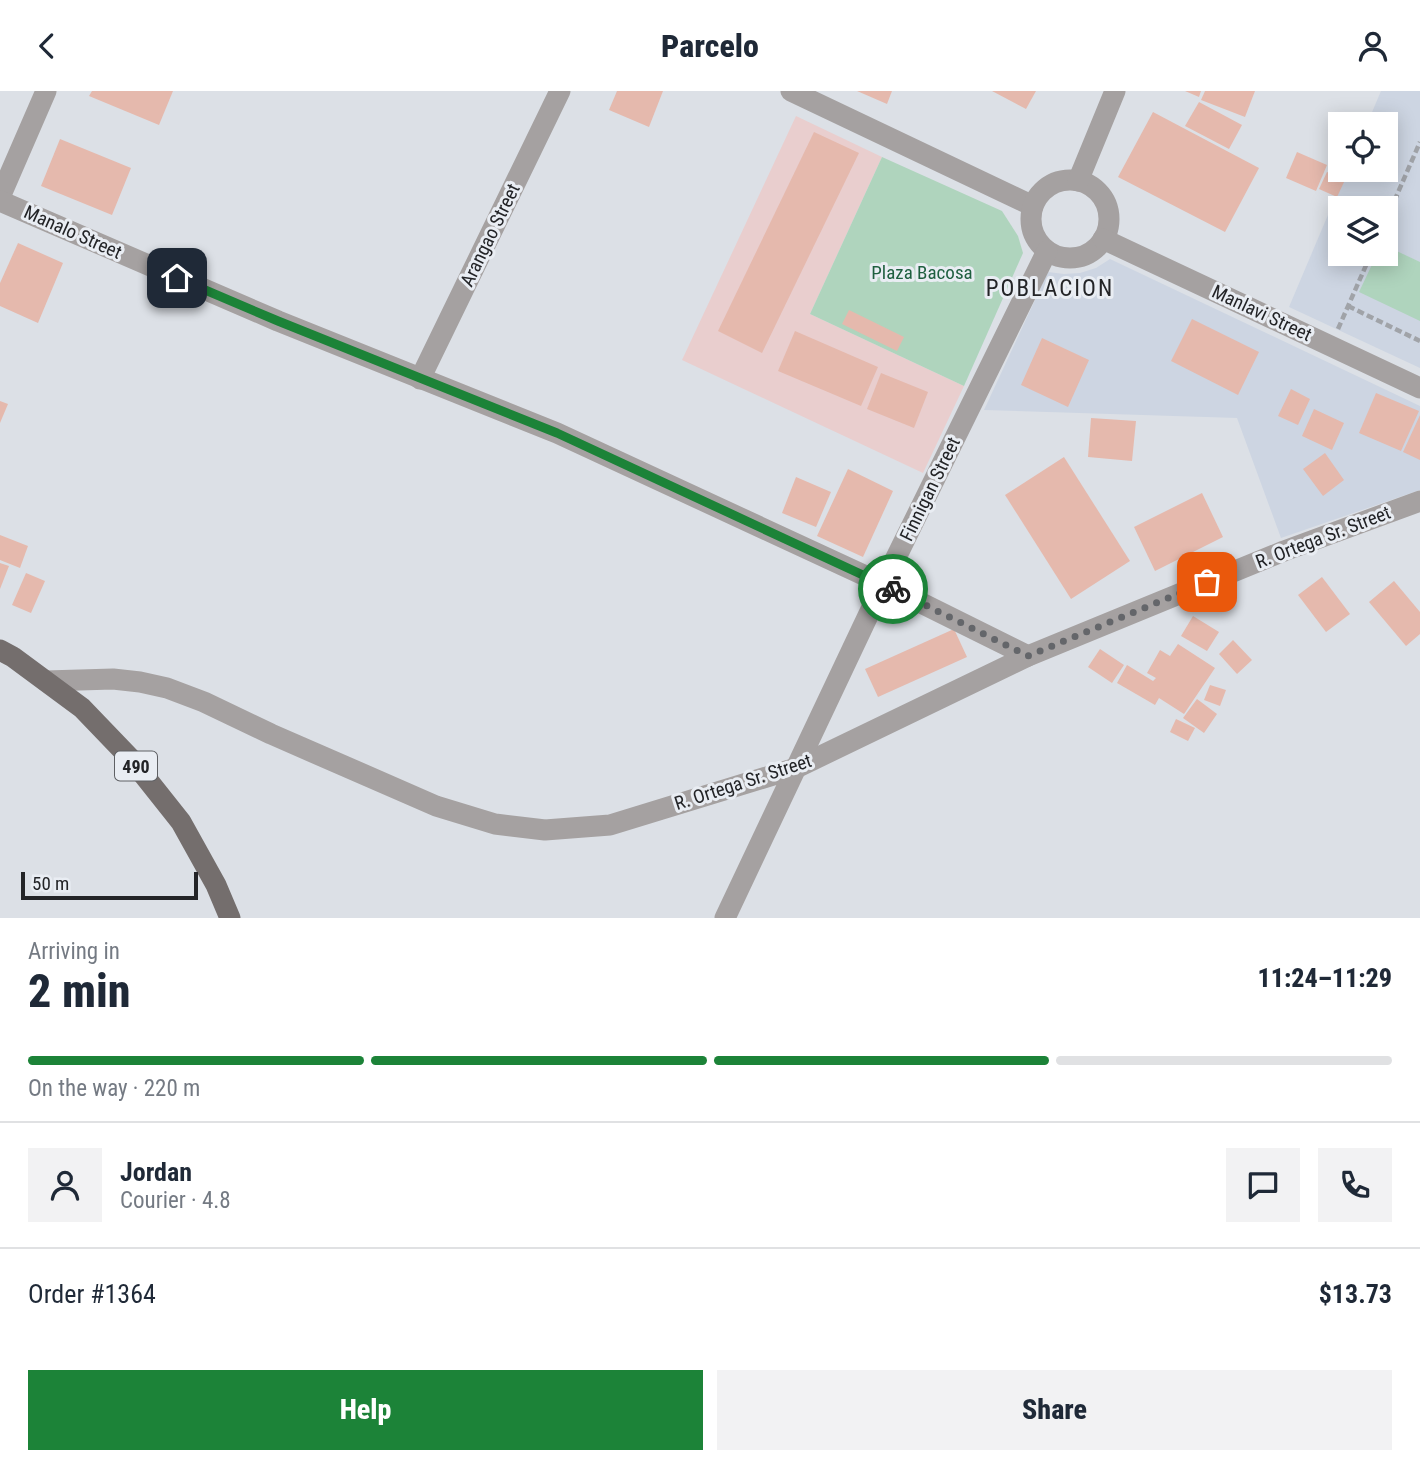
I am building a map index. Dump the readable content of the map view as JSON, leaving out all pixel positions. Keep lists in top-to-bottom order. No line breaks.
{"streets":{"main road":["490"],"street":["Manalo Street","Arangao Street","Manlavi Street","Finnigan Street","R. Ortega Sr. Street"]},"crossings":[["Manalo Street","Arangao Street"],["Manalo Street","Finnigan Street"],["Manalo Street","R. Ortega Sr. Street"],["Manlavi Street","Finnigan Street"],["Finnigan Street","R. Ortega Sr. Street"],["R. Ortega Sr. Street","490"]],"districts":["POBLACION"],"parks":["Plaza Bacosa"],"scale_bar":"50 m","page":{"header":"Parcelo","scale":"50 m","heading":["2 min","Arriving in","11:24–11:29"],"panel":["Jordan","Courier · 4.8","Order #1364","$13.73"],"bar":"On the way · 220 m","buttons":["Help","Share"]}}
